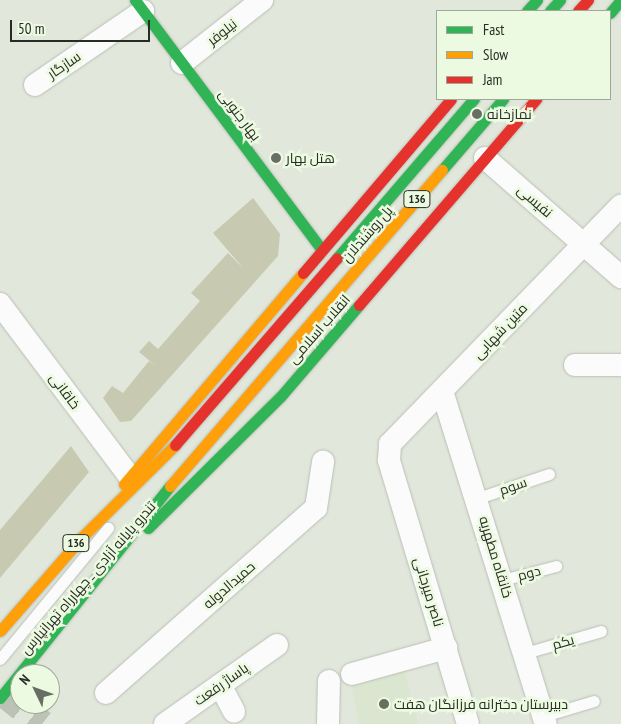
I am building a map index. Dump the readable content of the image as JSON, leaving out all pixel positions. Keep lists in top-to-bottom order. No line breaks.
{"streets":{"main road":["بهار جنوبی","136","پل روشندلان","انقلاب اسلامی"],"street":["نیلوفر","سازگار","نفیسی","متین شهابی","خاقانی","خانقاه مطهریه","حمیدالدوله","ناصر میرجانی","پاساژ رفعت"],"lane":["سوم","دوم","تندرو پایانه آزادی ـ چهارراه تهرانپارس","یکم"]},"crossings":[["نیلوفر","بهار جنوبی"],["سازگار","بهار جنوبی"],["136","پل روشندلان"],["نفیسی","انقلاب اسلامی"],["نفیسی","متین شهابی"],["پل روشندلان","انقلاب اسلامی"],["انقلاب اسلامی","تندرو پایانه آزادی ـ چهارراه تهرانپارس"],["متین شهابی","خانقاه مطهریه"],["متین شهابی","ناصر میرجانی"],["سوم","خانقاه مطهریه"],["خانقاه مطهریه","دوم"],["خانقاه مطهریه","یکم"]],"places":["نمازخانه","هتل بهار","دبیرستان دخترانه فرزانگان هفت"],"legend":["Fast","Slow","Jam"],"scale_bar":"50 m","north":"top left"}
